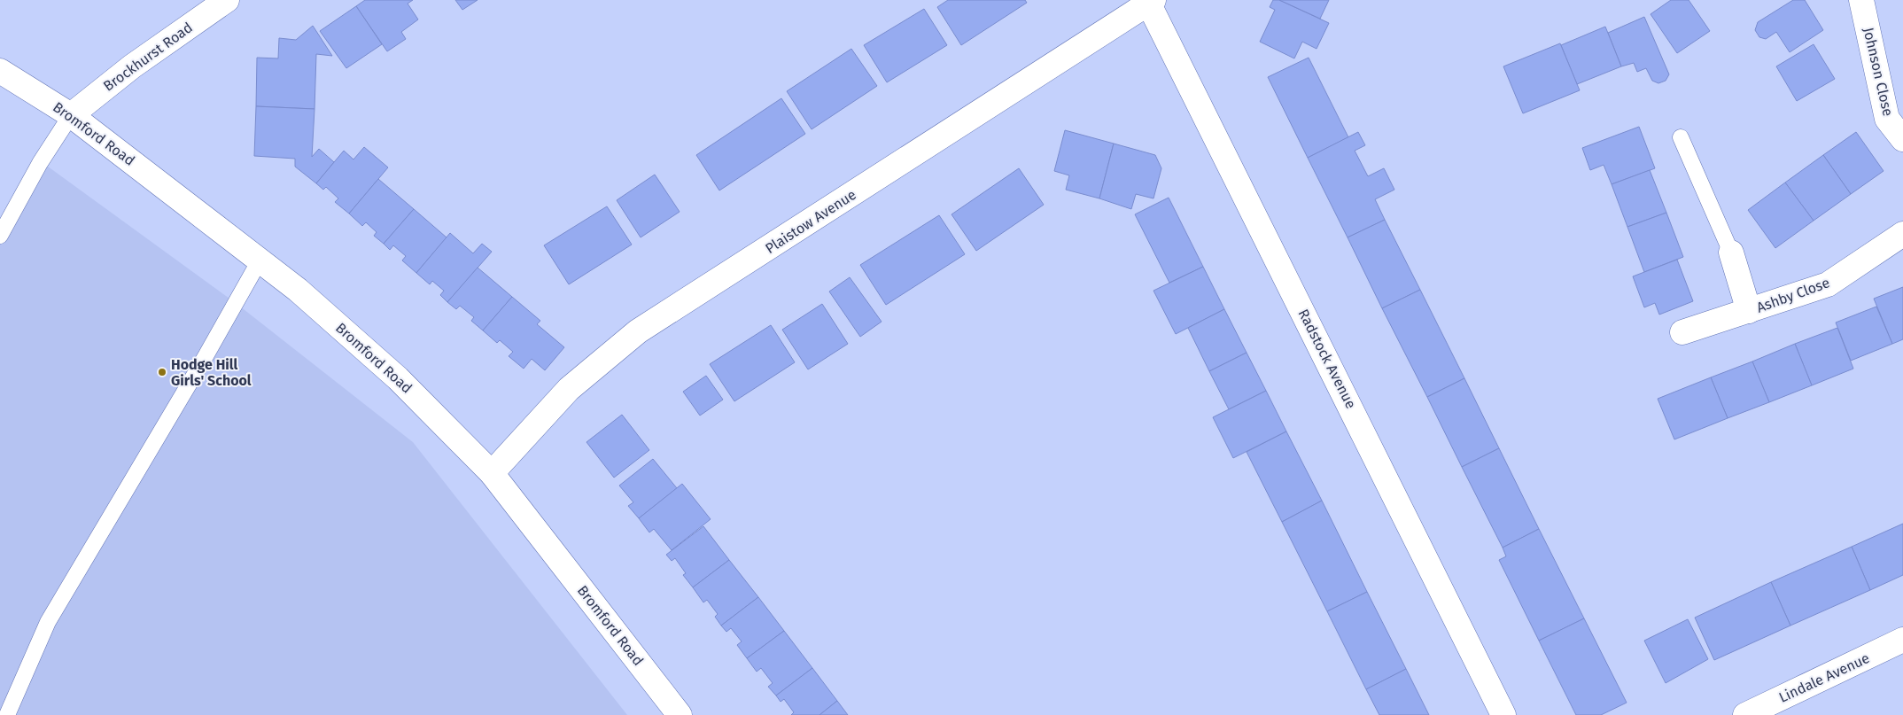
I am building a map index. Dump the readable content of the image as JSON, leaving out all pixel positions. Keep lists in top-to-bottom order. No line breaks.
{"streets":{"street":["Brockhurst Road","Johnson Close","Bromford Road","Plaistow Avenue","Ashby Close","Radstock Avenue","Lindale Avenue"]},"crossings":[["Brockhurst Road","Bromford Road"],["Bromford Road","Plaistow Avenue"],["Plaistow Avenue","Radstock Avenue"]],"places":["Hodge Hill Girls' School"]}
